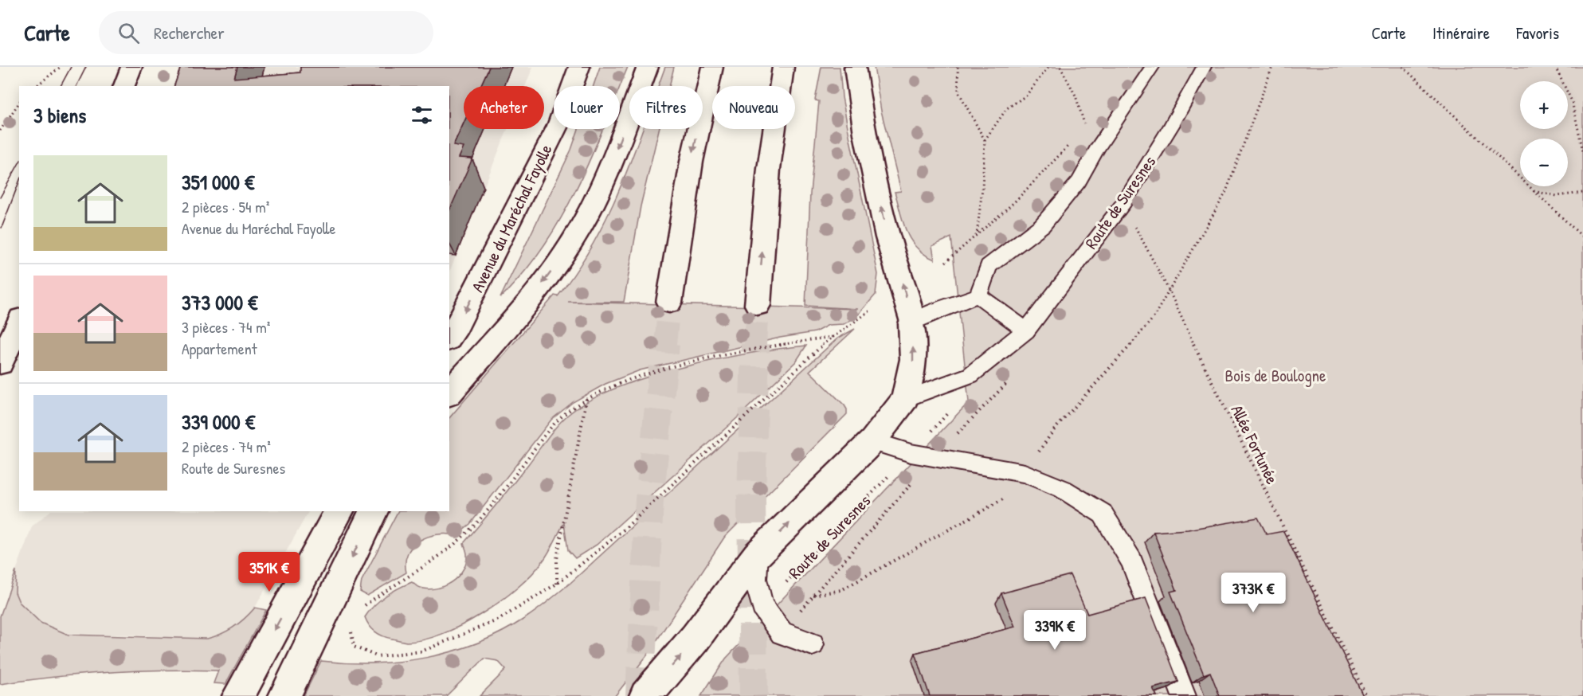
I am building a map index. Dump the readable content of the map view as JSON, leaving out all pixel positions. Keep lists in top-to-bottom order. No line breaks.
{"streets":{"main road":["Avenue du Maréchal Fayolle"],"lane":["Route de Suresnes"],"path":["Allée Fortunée"]},"parks":["Bois de Boulogne"],"page":{"header":"Carte","search":"Rechercher","nav":["Carte","Itinéraire","Favoris"],"map_buttons":["+","−"],"chip":["Acheter","Louer","Filtres","Nouveau"],"heading":"3 biens","list":[{"name":"351 000 €","note":"2 pièces · 54 m² · Avenue du Maréchal Fayolle"},{"name":"373 000 €","note":"3 pièces · 74 m² · Appartement"},{"name":"339 000 €","note":"2 pièces · 74 m² · Route de Suresnes"}],"price":["351K €","373K €","339K €"]}}
